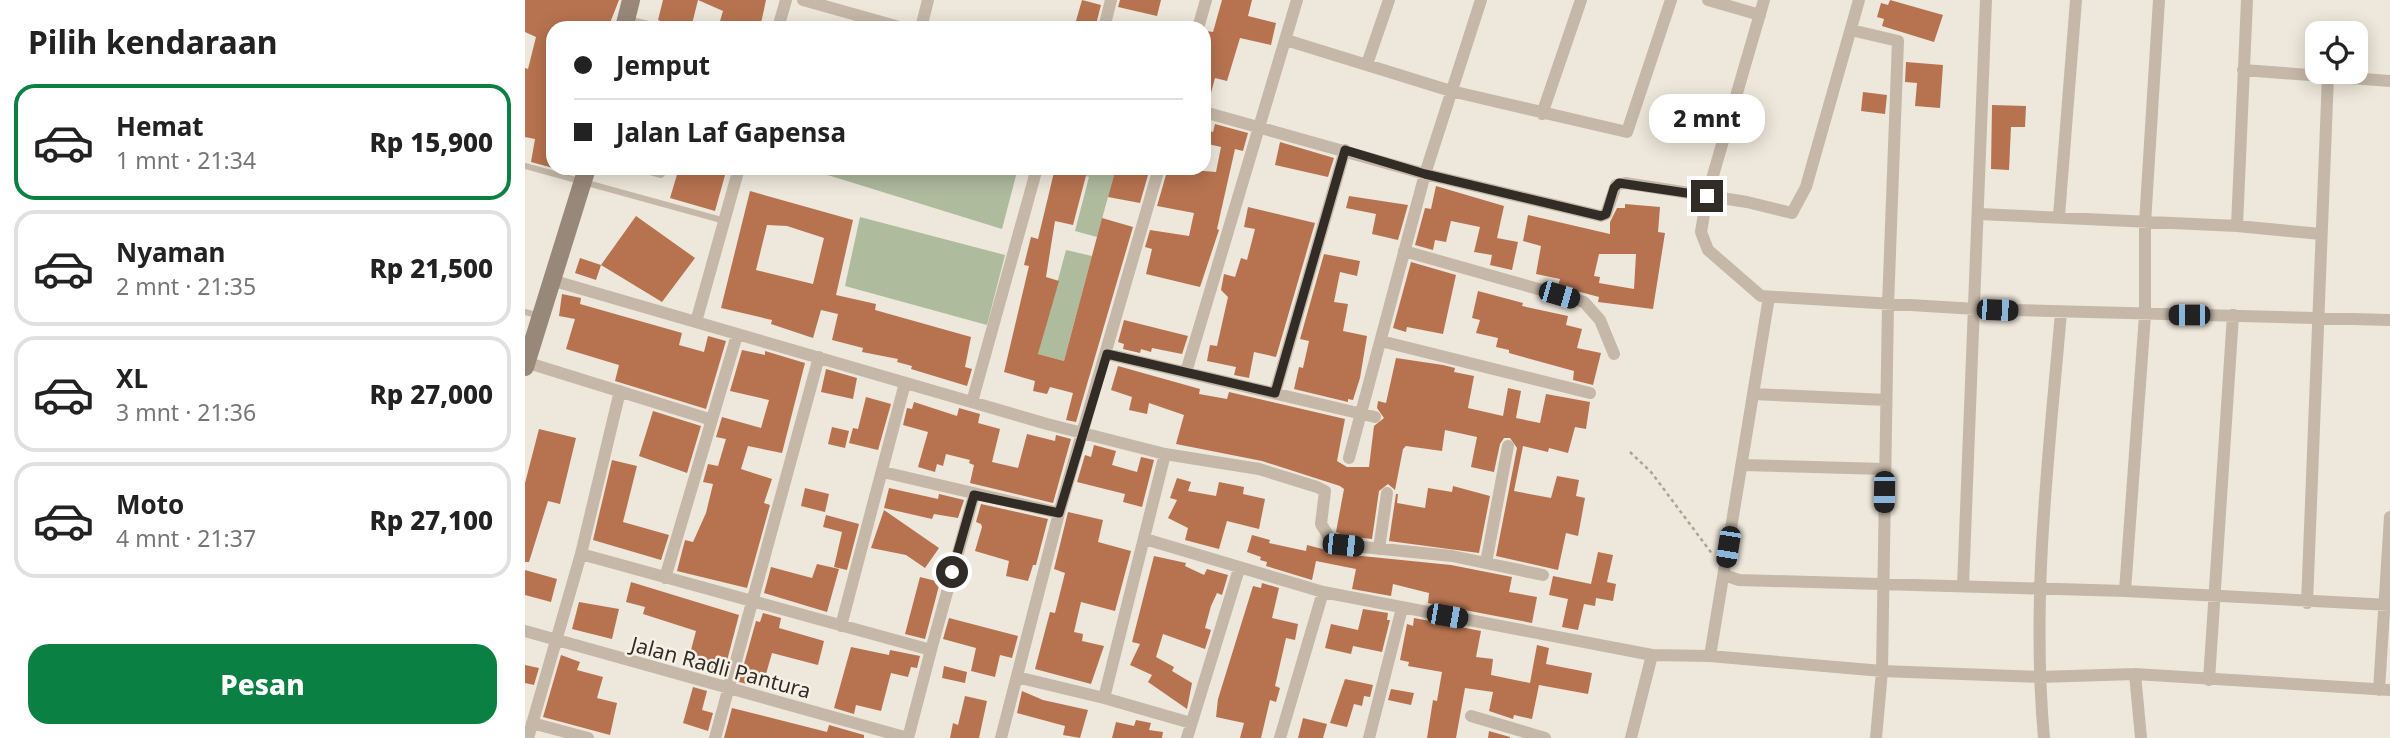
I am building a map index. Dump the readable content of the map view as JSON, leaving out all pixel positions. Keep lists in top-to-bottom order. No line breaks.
{"streets":{"street":["Jalan Radli Pantura"]},"page":{"heading":"Pilih kendaraan","banner":["Jemput","Jalan Laf Gapensa"],"list":[{"name":"Hemat","note":"1 mnt · 21:34","value":"Rp 15,900"},{"name":"Nyaman","note":"2 mnt · 21:35","value":"Rp 21,500"},{"name":"XL","note":"3 mnt · 21:36","value":"Rp 27,000"},{"name":"Moto","note":"4 mnt · 21:37","value":"Rp 27,100"}],"bubble":"2 mnt","buttons":"Pesan"}}
